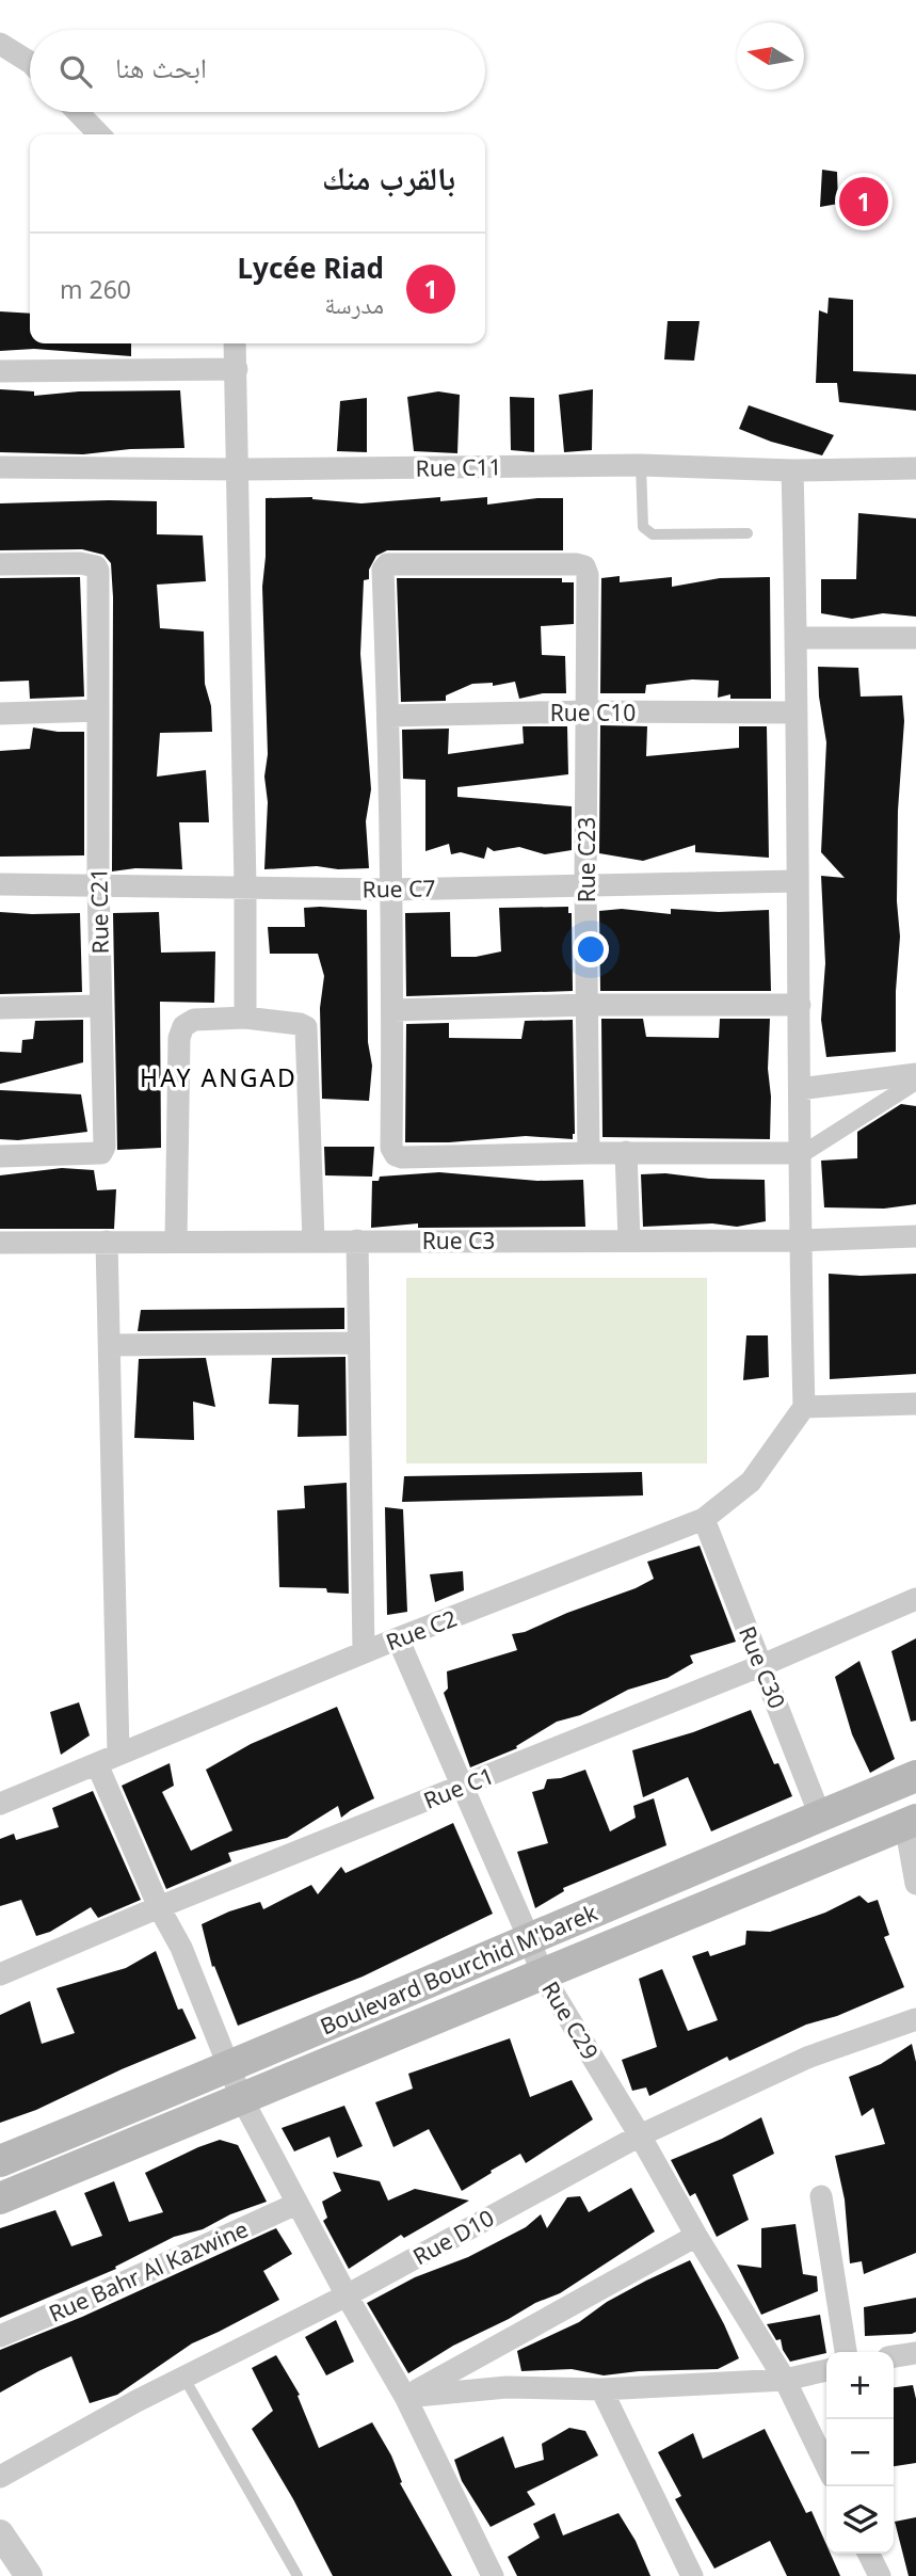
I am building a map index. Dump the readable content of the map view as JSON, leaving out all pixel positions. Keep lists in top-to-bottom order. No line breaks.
{"streets":{"main road":["Boulevard Bourchid M'barek"],"street":["Rue C11","Rue C10","Rue C23","Rue C7","Rue C21","Rue C3","Rue C2","Rue C30","Rue C1","Rue C29","Rue D10","Rue Bahr Al Kazwine"]},"crossings":[["Rue C10","Rue C23"],["Rue C23","Rue C7"],["Rue C7","Rue C21"],["Rue C2","Rue C30"],["Rue C2","Rue C29"],["Rue C30","Rue C1"],["Rue C30","Boulevard Bourchid M'barek"],["Rue C1","Rue C29"],["Boulevard Bourchid M'barek","Rue C29"],["Rue C29","Rue D10"]],"districts":["HAY ANGAD"],"north":"left","page":{"search":"ابحث هنا","heading":"بالقرب منك","pins":"1","list":[{"mark":"1","name":"Lycée Riad","note":"مدرسة","value":"260 m"}],"map_buttons":["+","−"]}}
